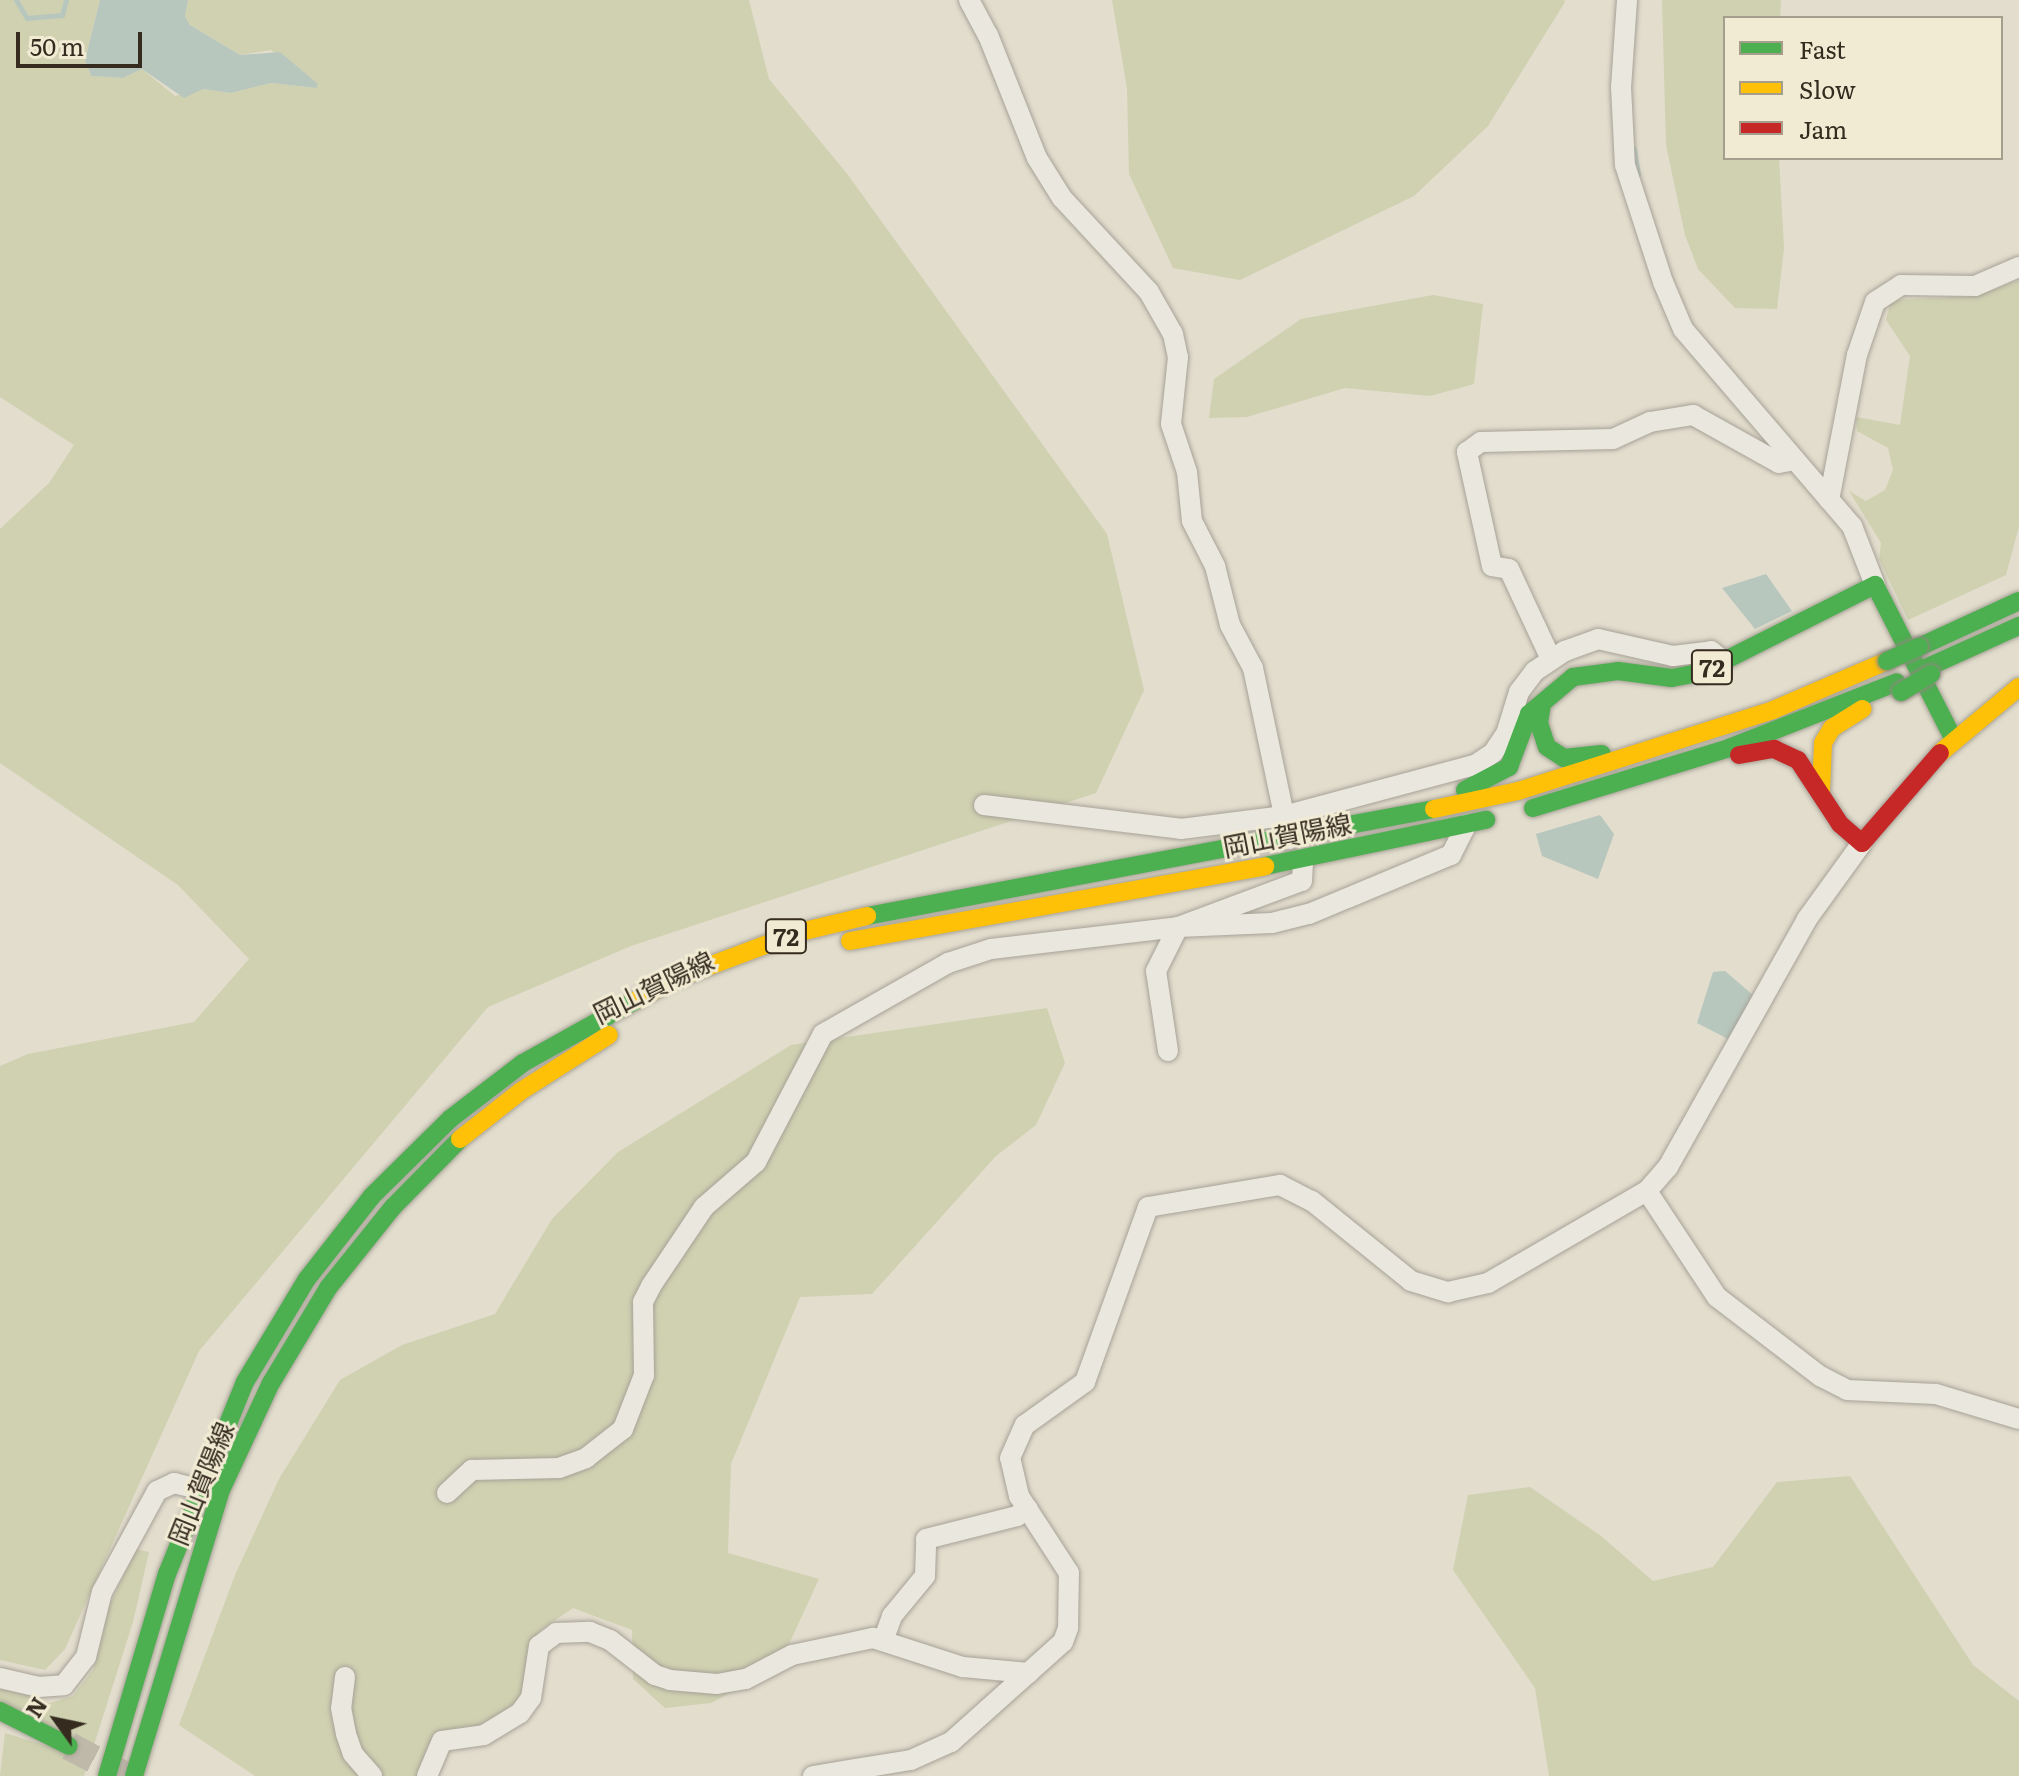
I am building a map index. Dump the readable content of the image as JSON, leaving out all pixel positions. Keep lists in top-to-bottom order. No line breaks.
{"streets":{"main road":["72","岡山賀陽線"]},"legend":["Fast","Slow","Jam"],"scale_bar":"50 m","north":"top left"}
